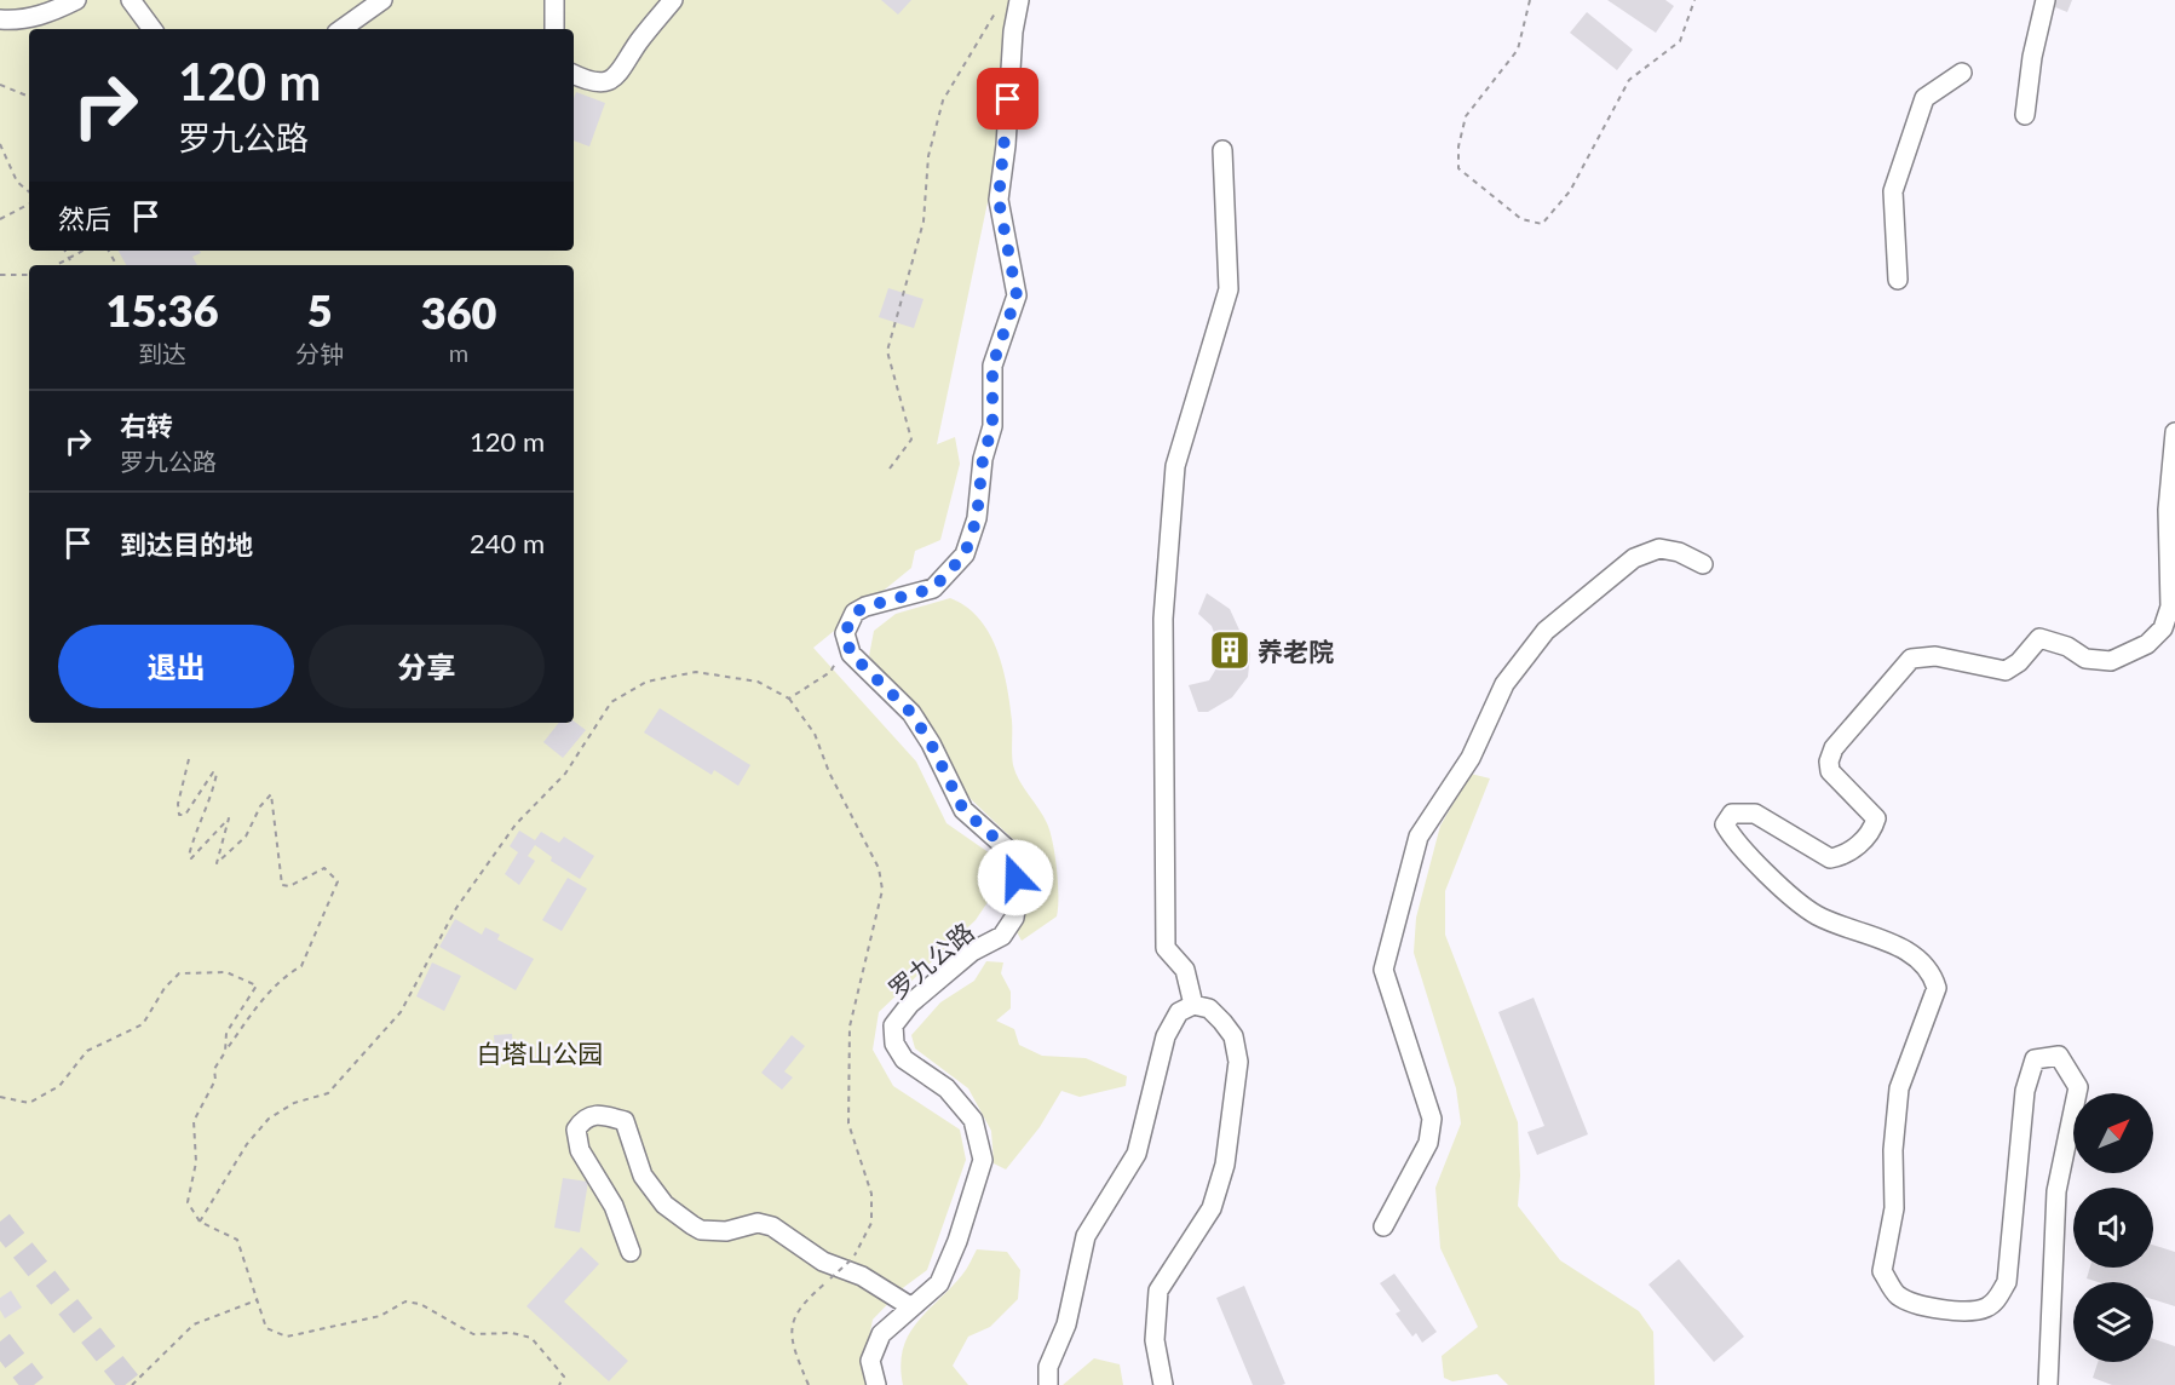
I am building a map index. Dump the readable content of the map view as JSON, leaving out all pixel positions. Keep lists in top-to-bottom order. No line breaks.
{"streets":{"street":["罗九公路"]},"parks":["白塔山公园"],"places":{"building":["养老院"]},"north":"top right","page":{"turn":["120 m","罗九公路"],"then":"然后","eta":["15:36","到达","5","分钟","360","m"],"list":[{"name":"右转","note":"罗九公路","value":"120 m"},{"name":"到达目的地","value":"240 m"}],"buttons":["退出","分享"]}}
